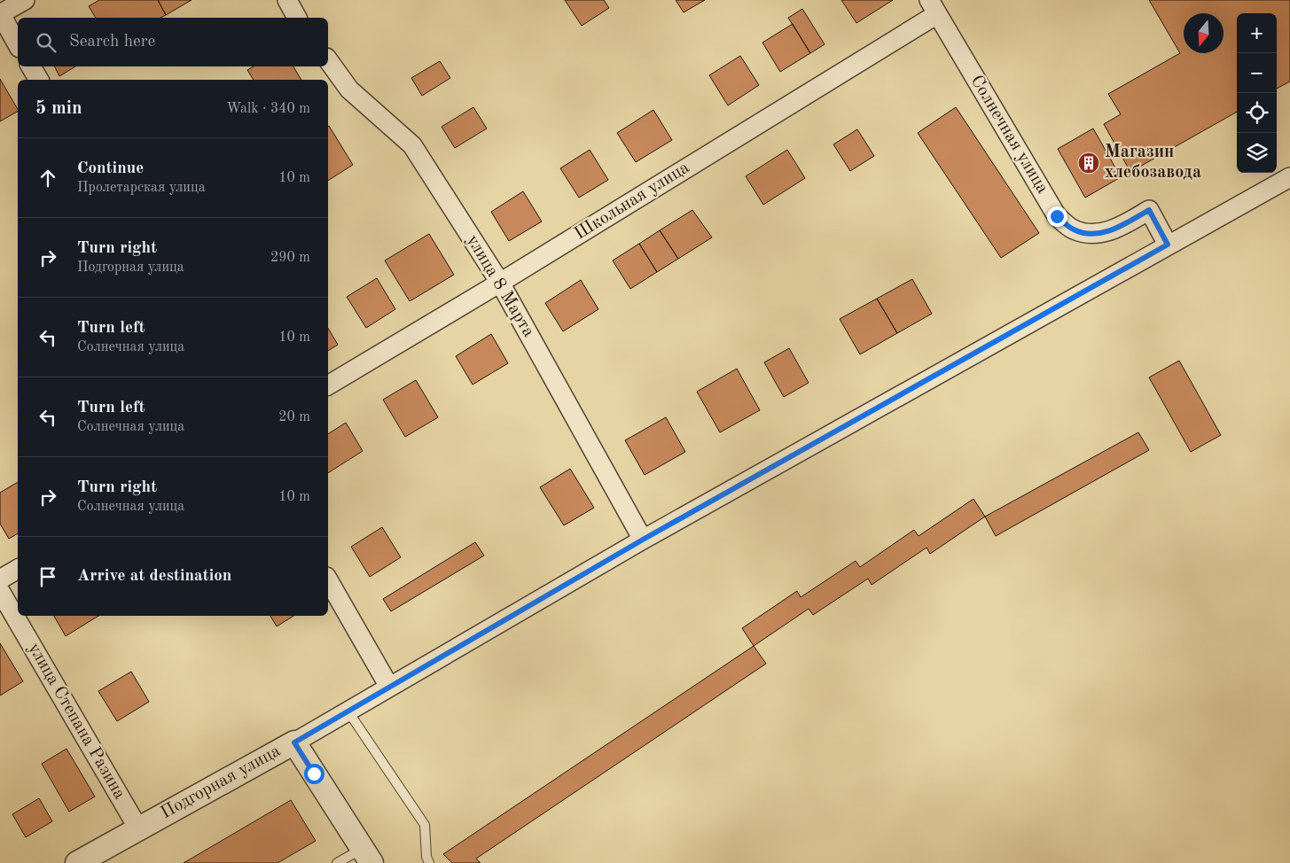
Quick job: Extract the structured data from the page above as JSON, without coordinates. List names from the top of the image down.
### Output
{
  "streets": {
    "street": [
      "Солнечная улица",
      "Школьная улица",
      "улица 8 Марта",
      "улица Степана Разина",
      "Подгорная улица"
    ]
  },
  "crossings": [
    ["Солнечная улица", "Школьная улица"],
    ["Солнечная улица", "Подгорная улица"],
    ["Школьная улица", "улица 8 Марта"],
    ["улица 8 Марта", "Подгорная улица"],
    ["улица Степана Разина", "Подгорная улица"]
  ],
  "places": {
    "building": ["Магазин хлебозавода"]
  },
  "north": "bottom",
  "page": {
    "map_buttons": ["+", "−"],
    "search": "Search here",
    "heading": ["5 min", "Walk · 340 m"],
    "list": [
      ["Continue", "Пролетарская улица", "10 m"],
      ["Turn right", "Подгорная улица", "290 m"],
      ["Turn left", "Солнечная улица", "10 m"],
      ["Turn left", "Солнечная улица", "20 m"],
      ["Turn right", "Солнечная улица", "10 m"],
      "Arrive at destination"
    ]
  }
}
